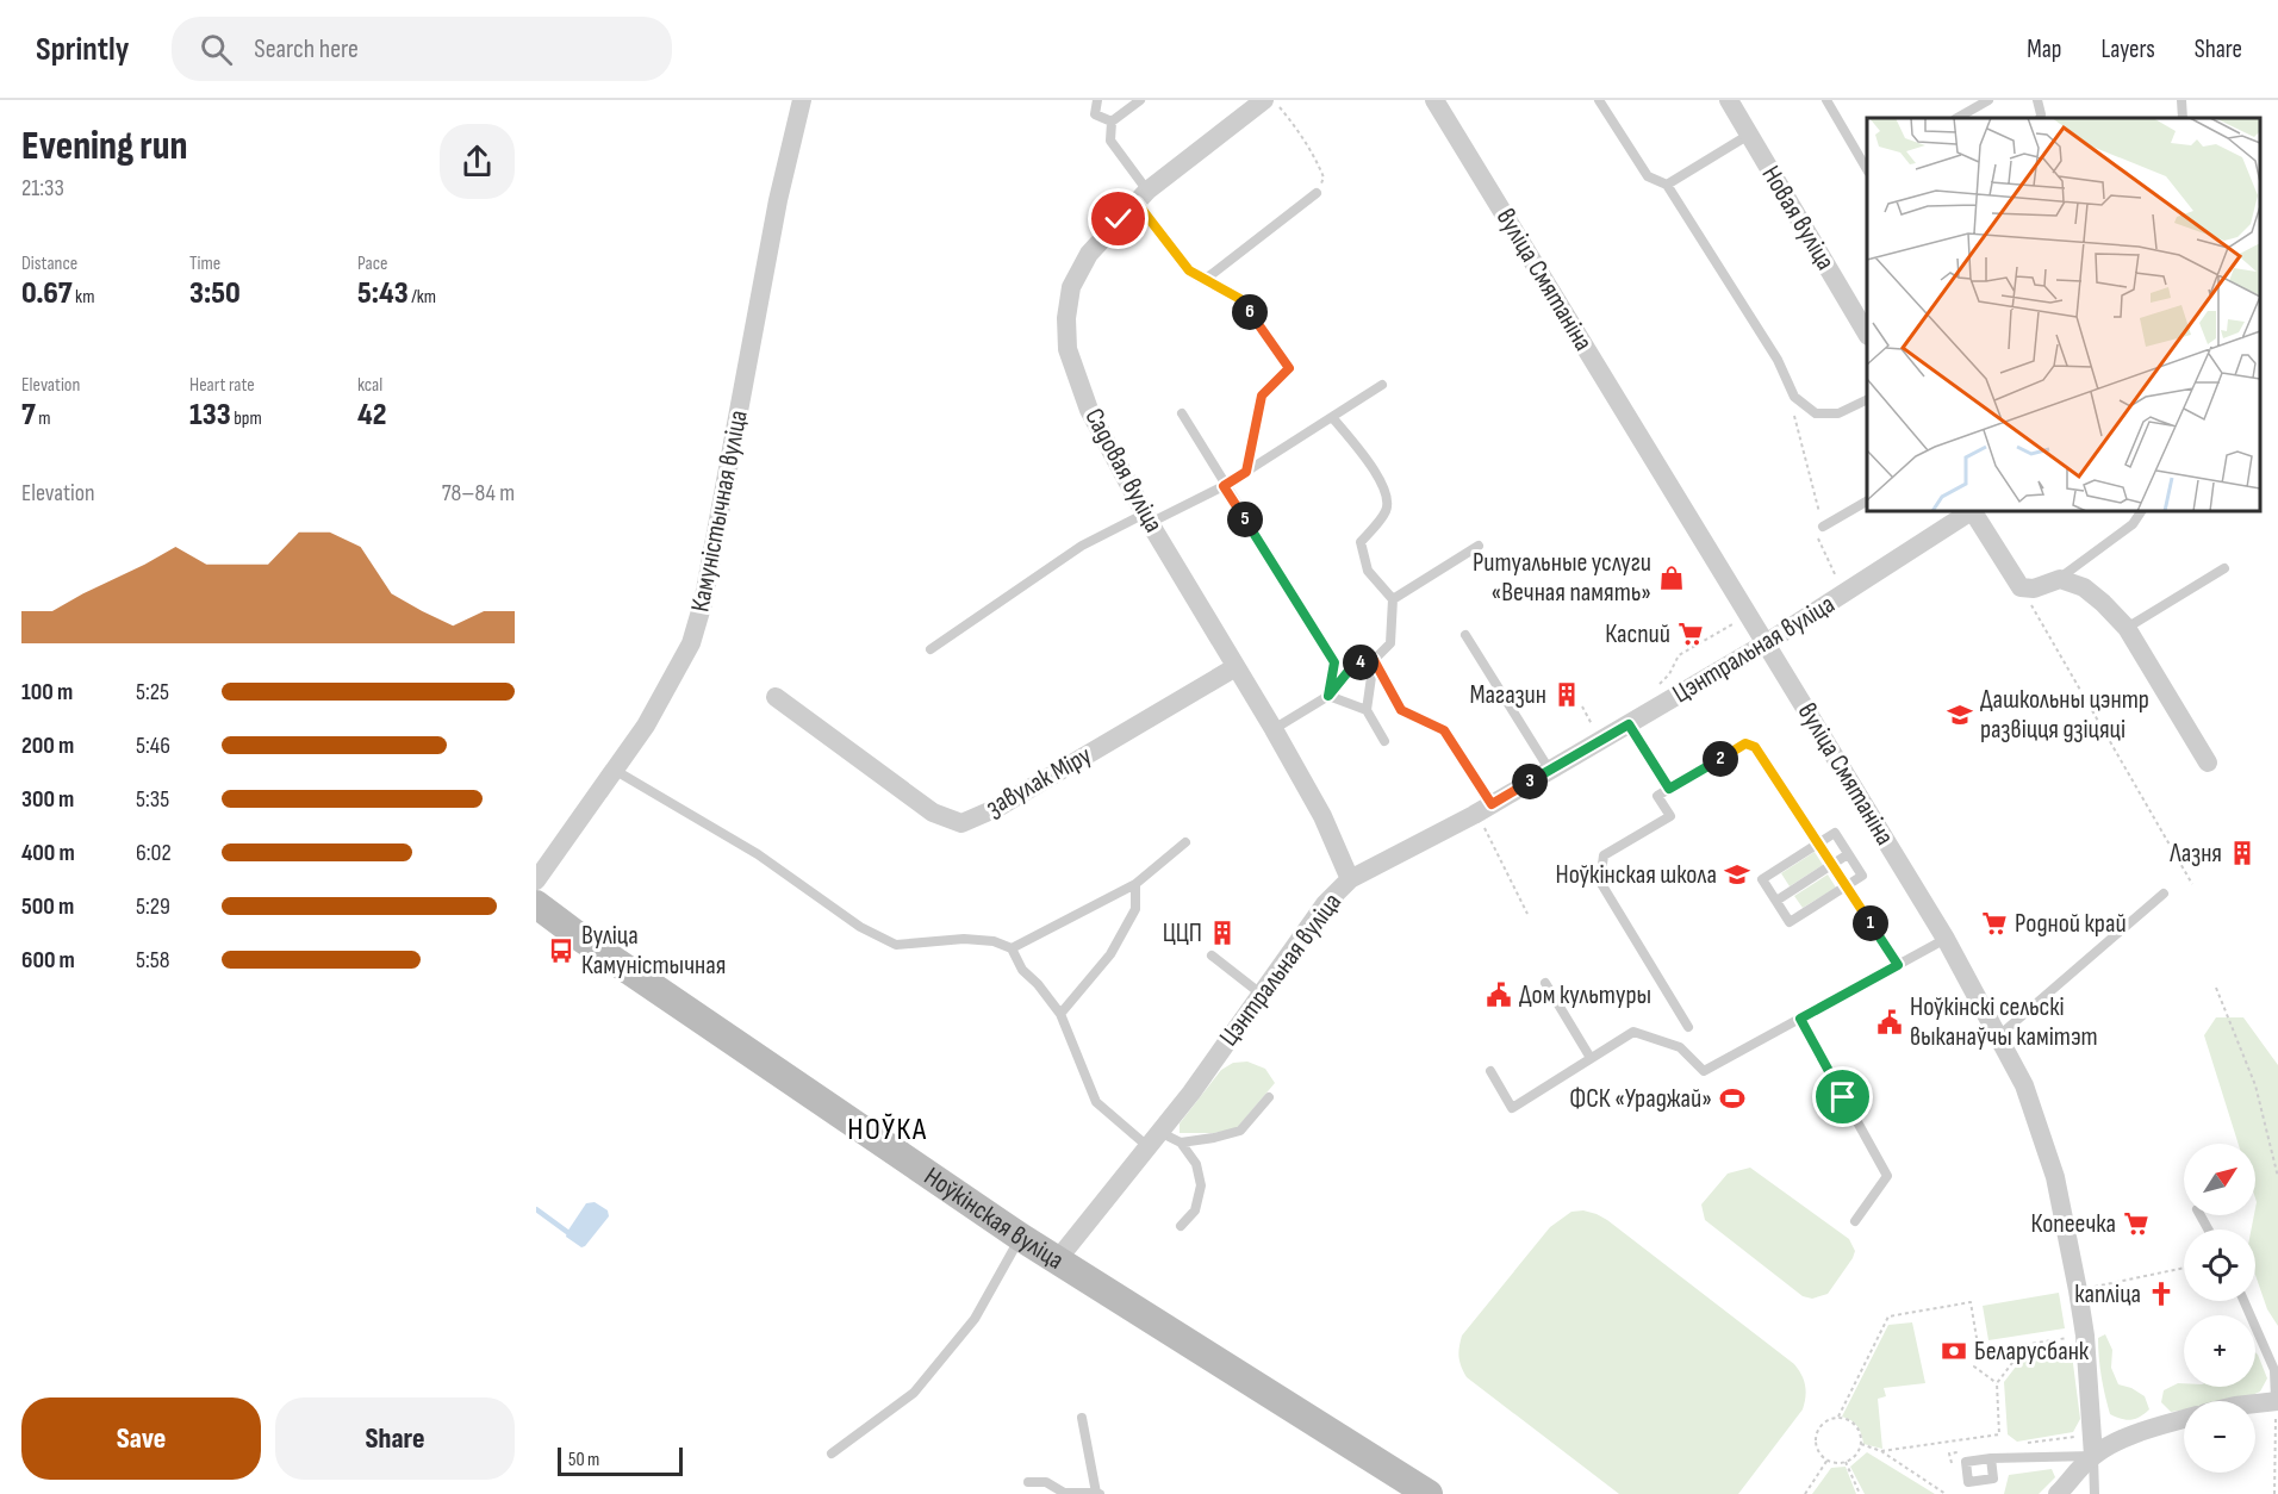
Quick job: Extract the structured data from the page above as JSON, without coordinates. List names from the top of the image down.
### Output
{
  "streets": {
    "main road": ["Ноўкінская вуліца"],
    "street": [
      "Новая вуліца",
      "вуліца Смятаніна",
      "Садовая вуліца",
      "Камуністычная вуліца",
      "Цэнтральная вуліца",
      "завулак Міру"
    ]
  },
  "crossings": [
    ["вуліца Смятаніна", "Цэнтральная вуліца"],
    ["Садовая вуліца", "Цэнтральная вуліца"],
    ["Садовая вуліца", "завулак Міру"],
    ["Цэнтральная вуліца", "Ноўкінская вуліца"]
  ],
  "districts": ["НОЎКА"],
  "places": {
    "shop": ["Ритуальные услуги «Вечная память»"],
    "supermarket": ["Каспий", "Родной край", "Копеечка"],
    "building": ["Магазин", "Лазня", "ЦЦП"],
    "school or university": ["Дашкольны цэнтр развіцця дзіцяці", "Ноўкінская школа"],
    "bus stop": ["Вуліца Камуністычная"],
    "public building": ["Дом культуры", "Ноўкінскі сельскі выканаўчы камітэт"],
    "sports": ["ФСК «Ураджай»"],
    "church": ["капліца"],
    "bank": ["Беларусбанк"]
  },
  "scale_bar": "50 m",
  "north": "top right",
  "page": {
    "header": "Sprintly",
    "search": "Search here",
    "nav": ["Map", "Layers", "Share"],
    "heading": ["Evening run", "21:33"],
    "stats": [
      ["Distance", "0.67 km"],
      ["Time", "3:50"],
      ["Pace", "5:43 /km"],
      ["Elevation", "7 m"],
      ["Heart rate", "133 bpm"],
      ["kcal", "42"]
    ],
    "pins": [
      "6",
      "5",
      "4",
      "2",
      "3",
      "1"
    ],
    "chart": ["Elevation", "78–84 m"],
    "list": [
      {
        "name": "100 m",
        "note": "5:25"
      },
      {
        "name": "200 m",
        "note": "5:46"
      },
      {
        "name": "300 m",
        "note": "5:35"
      },
      {
        "name": "400 m",
        "note": "6:02"
      },
      {
        "name": "500 m",
        "note": "5:29"
      },
      {
        "name": "600 m",
        "note": "5:58"
      }
    ],
    "map_buttons": ["+", "−"],
    "buttons": ["Save", "Share"],
    "scale": "50 m"
  }
}
